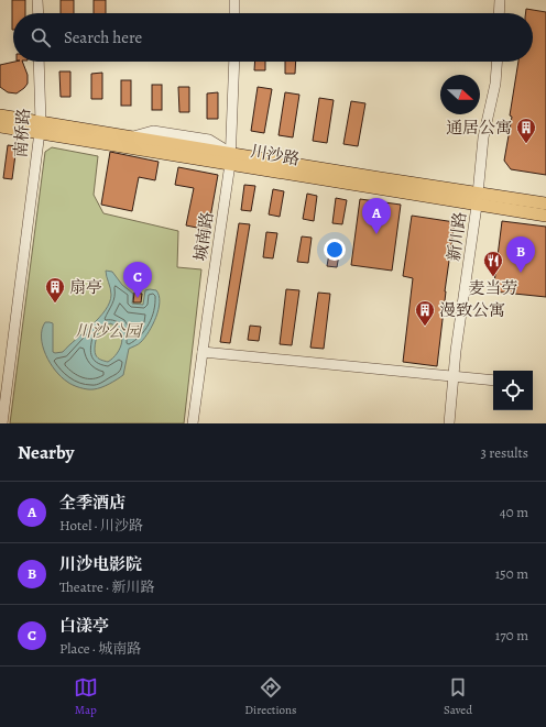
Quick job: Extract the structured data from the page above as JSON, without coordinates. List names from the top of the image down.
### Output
{
  "streets": {
    "main road": ["川沙路"],
    "street": ["南桥路", "城南路", "新川路"]
  },
  "crossings": [
    ["南桥路", "川沙路"],
    ["川沙路", "城南路"],
    ["川沙路", "新川路"]
  ],
  "parks": ["川沙公园"],
  "places": {
    "building": ["通居公寓", "扇亭", "漫致公寓"],
    "restaurant": ["麦当劳"]
  },
  "north": "right",
  "page": {
    "search": "Search here",
    "pins": ["A", "B", "C"],
    "heading": ["Nearby", "3 results"],
    "list": [
      {
        "mark": "A",
        "name": "全季酒店",
        "note": "Hotel · 川沙路",
        "value": "40 m"
      },
      {
        "mark": "B",
        "name": "川沙电影院",
        "note": "Theatre · 新川路",
        "value": "150 m"
      },
      {
        "mark": "C",
        "name": "白漾亭",
        "note": "Place · 城南路",
        "value": "170 m"
      }
    ],
    "nav": ["Map", "Directions", "Saved"]
  }
}
